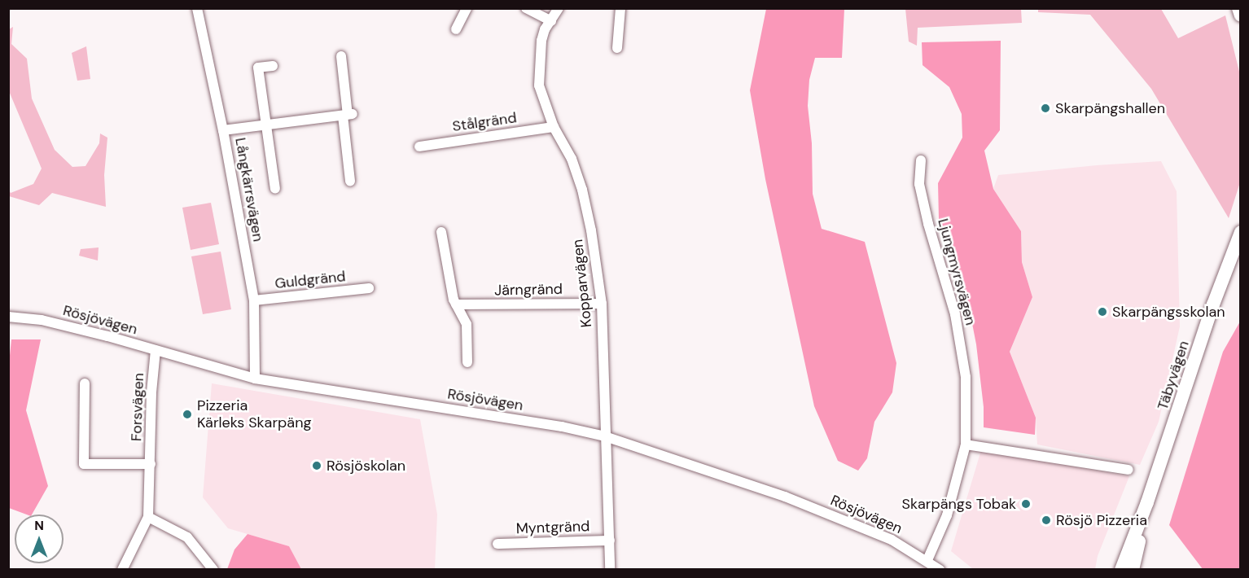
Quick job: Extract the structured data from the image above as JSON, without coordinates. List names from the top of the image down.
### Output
{
  "streets": {
    "main road": ["Täbyvägen"],
    "street": [
      "Stålgränd",
      "Långkärrsvägen",
      "Ljungmyrsvägen",
      "Guldgränd",
      "Kopparvägen",
      "Järngränd",
      "Rösjövägen",
      "Forsvägen",
      "Myntgränd"
    ]
  },
  "crossings": [
    ["Stålgränd", "Kopparvägen"],
    ["Långkärrsvägen", "Guldgränd"],
    ["Långkärrsvägen", "Rösjövägen"],
    ["Ljungmyrsvägen", "Rösjövägen"],
    ["Kopparvägen", "Järngränd"],
    ["Kopparvägen", "Rösjövägen"],
    ["Kopparvägen", "Myntgränd"],
    ["Rösjövägen", "Forsvägen"]
  ],
  "places": [
    "Skarpängshallen",
    "Skarpängsskolan",
    "Pizzeria Kärleks Skarpäng",
    "Rösjöskolan",
    "Skarpängs Tobak",
    "Rösjö Pizzeria"
  ],
  "north": "top"
}
